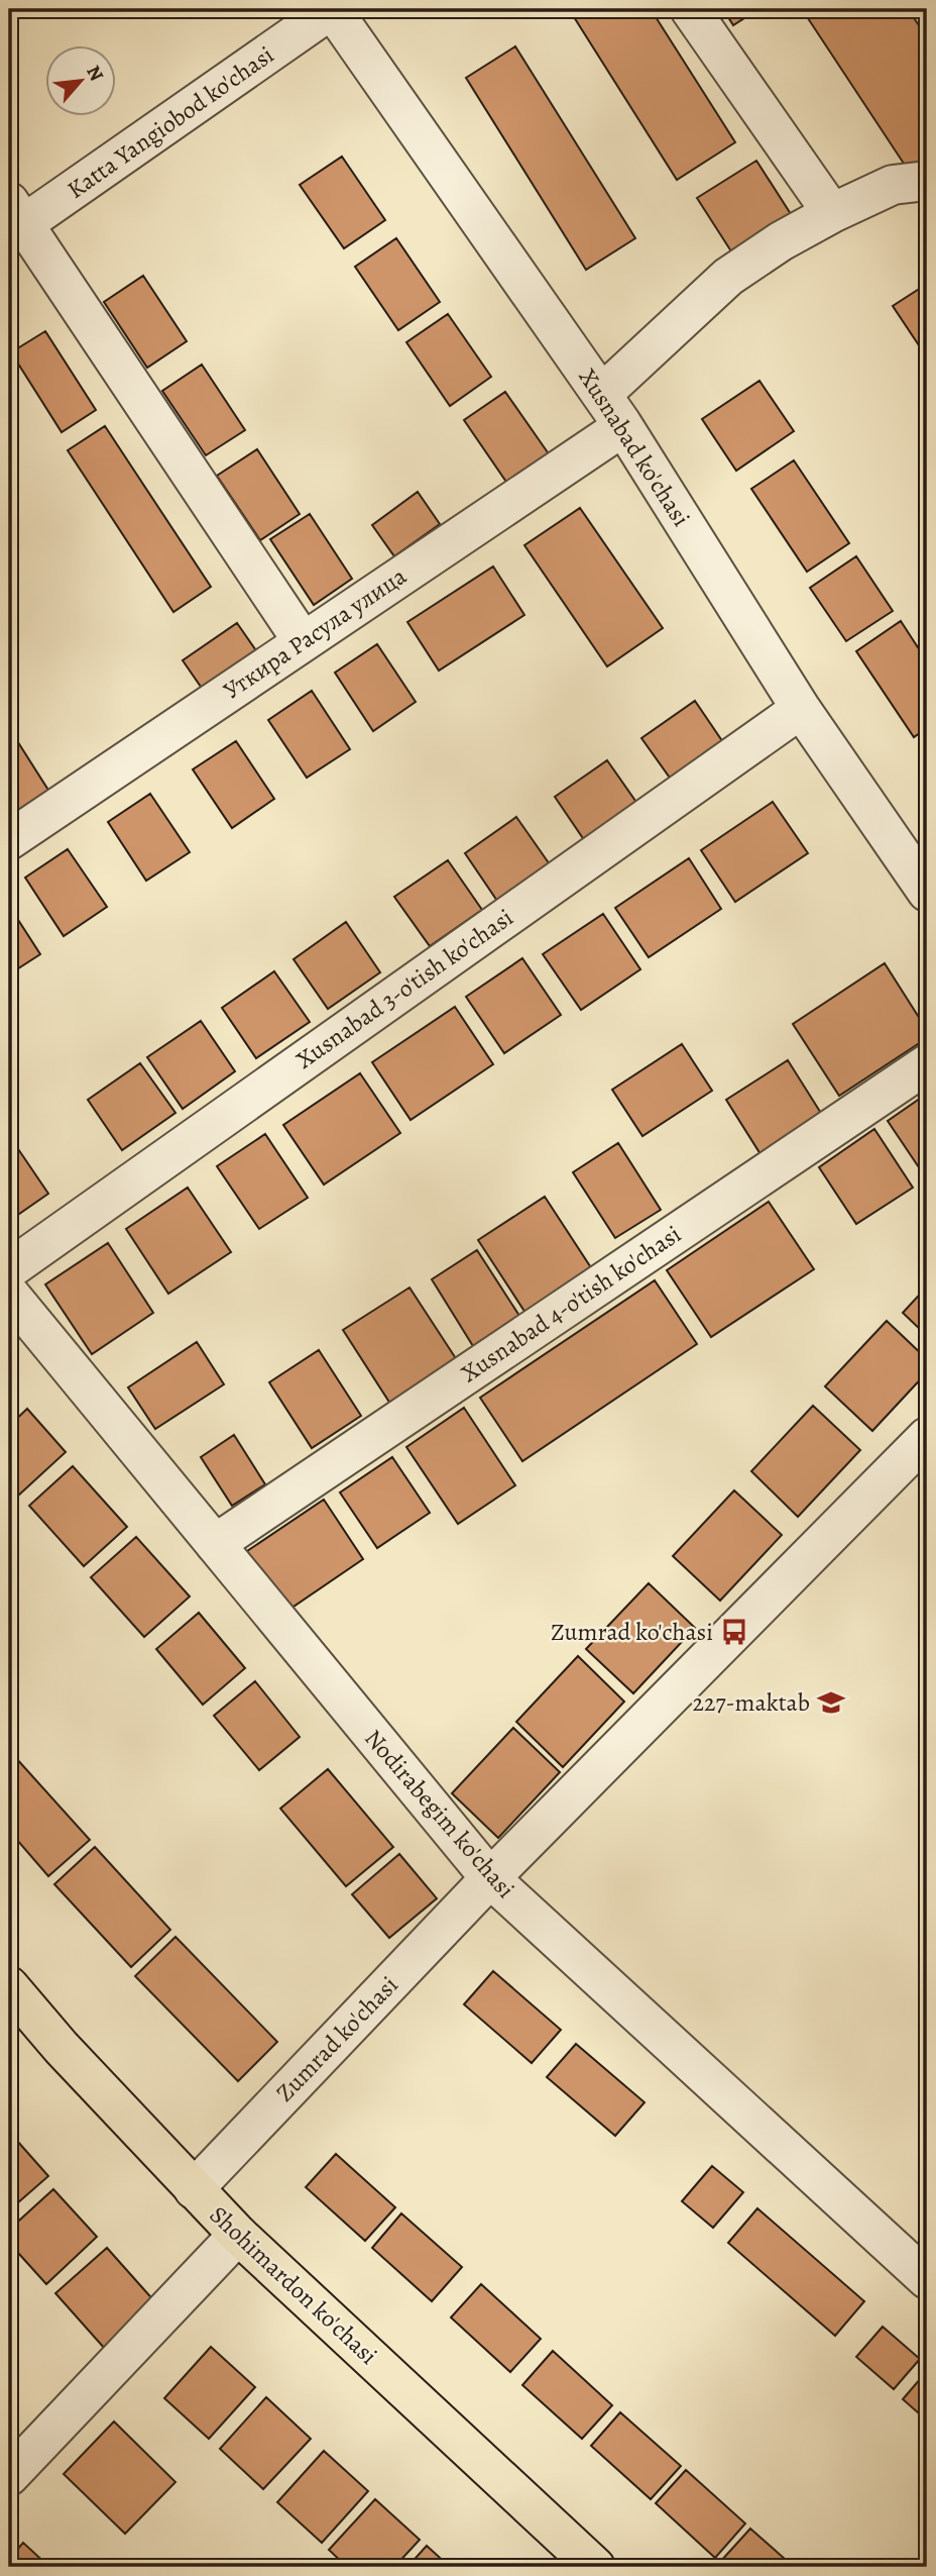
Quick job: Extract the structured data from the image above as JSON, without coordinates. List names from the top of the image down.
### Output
{
  "streets": {
    "main road": ["Shohimardon ko'chasi"],
    "street": [
      "Katta Yangiobod ko'chasi",
      "Xusnabad ko'chasi",
      "Уткира Расула улица",
      "Xusnabad 3-o'tish ko'chasi",
      "Xusnabad 4-o'tish ko'chasi",
      "Nodirabegim ko'chasi",
      "Zumrad ko'chasi"
    ]
  },
  "crossings": [
    ["Katta Yangiobod ko'chasi", "Xusnabad ko'chasi"],
    ["Xusnabad ko'chasi", "Уткира Расула улица"],
    ["Xusnabad ko'chasi", "Xusnabad 3-o'tish ko'chasi"],
    ["Xusnabad 4-o'tish ko'chasi", "Nodirabegim ko'chasi"],
    ["Nodirabegim ko'chasi", "Zumrad ko'chasi"],
    ["Zumrad ko'chasi", "Shohimardon ko'chasi"]
  ],
  "places": {
    "bus stop": ["Zumrad ko'chasi"],
    "school or university": ["227-maktab"]
  },
  "north": "top right"
}
